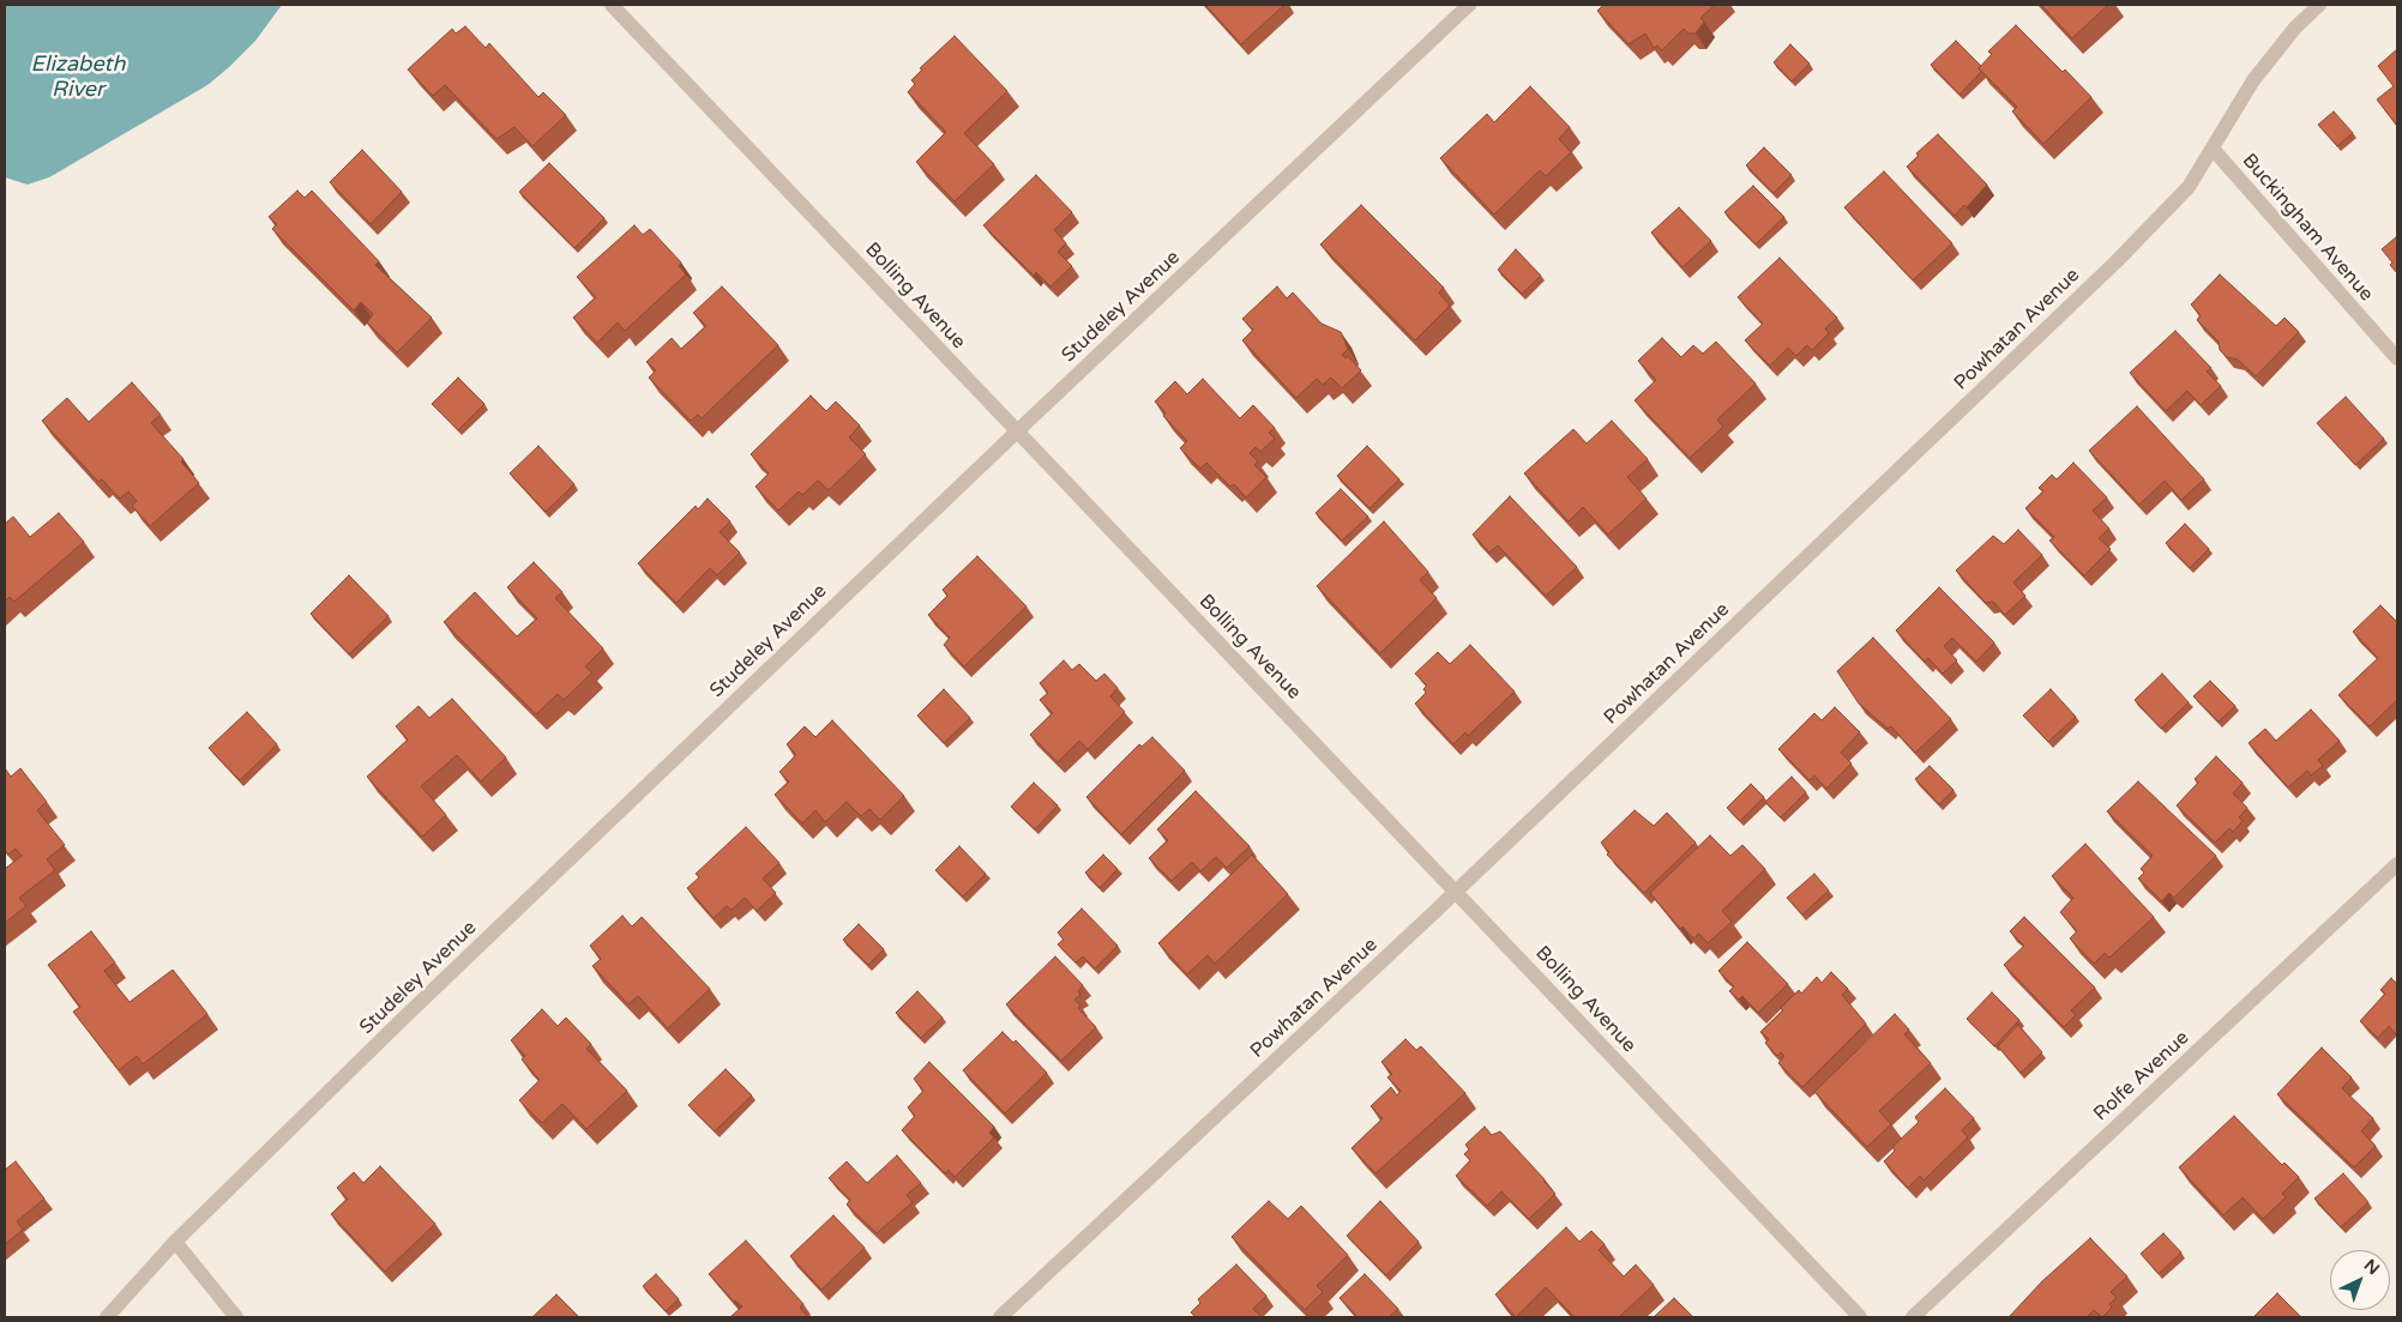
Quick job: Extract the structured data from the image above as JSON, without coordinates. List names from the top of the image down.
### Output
{
  "streets": {
    "street": [
      "Buckingham Avenue",
      "Bolling Avenue",
      "Studeley Avenue",
      "Powhatan Avenue",
      "Rolfe Avenue"
    ]
  },
  "crossings": [
    ["Buckingham Avenue", "Powhatan Avenue"],
    ["Bolling Avenue", "Studeley Avenue"],
    ["Bolling Avenue", "Powhatan Avenue"]
  ],
  "water": ["Elizabeth River"],
  "north": "top right"
}
